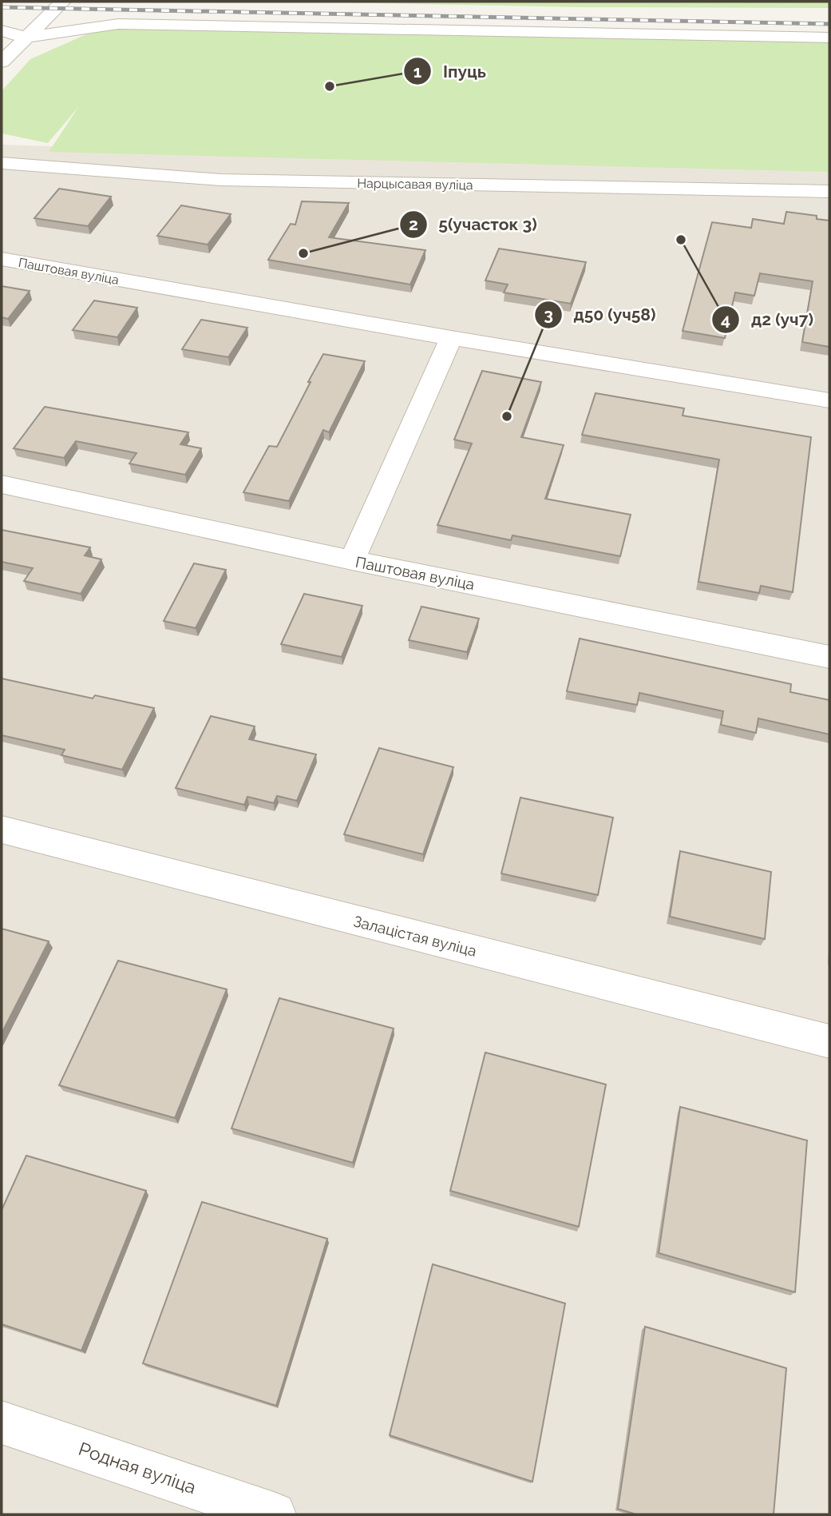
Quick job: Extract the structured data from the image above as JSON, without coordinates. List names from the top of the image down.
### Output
{
  "streets": {
    "street": [
      "Нарцысавая вуліца",
      "Паштовая вуліца",
      "Залацістая вуліца",
      "Родная вуліца"
    ]
  },
  "places": [
    "Іпуць",
    "д2 (уч7)",
    "5(участок 3)",
    "д50 (уч58)"
  ]
}
